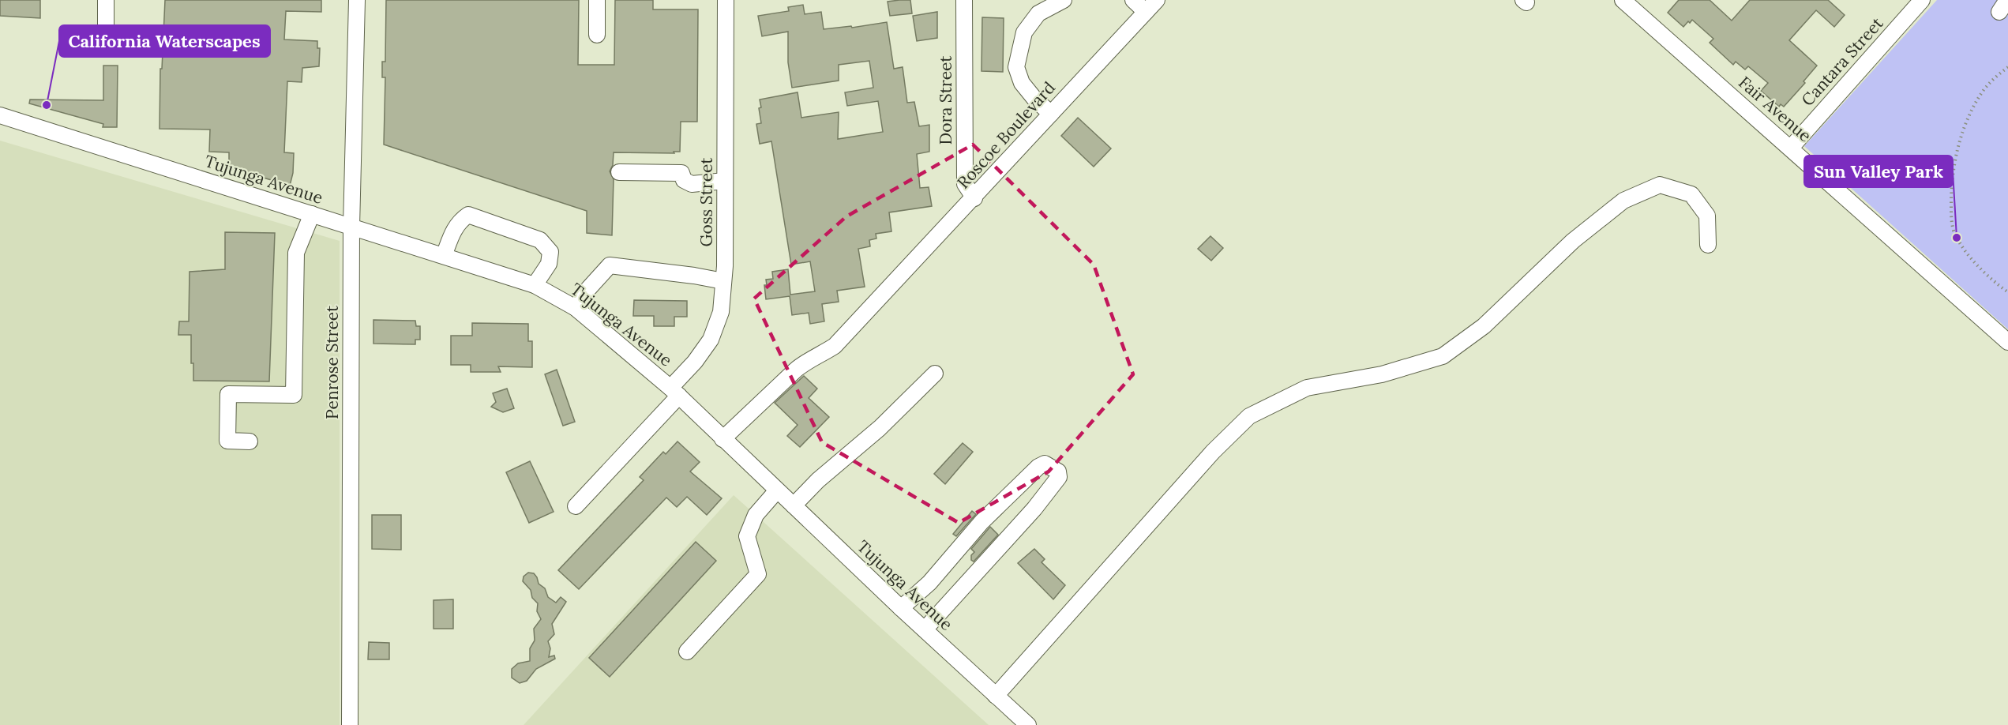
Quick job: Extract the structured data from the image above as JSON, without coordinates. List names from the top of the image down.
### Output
{
  "streets": {
    "street": [
      "Cantara Street",
      "Dora Street",
      "Fair Avenue",
      "Roscoe Boulevard",
      "Tujunga Avenue",
      "Goss Street",
      "Penrose Street"
    ]
  },
  "crossings": [
    ["Cantara Street", "Fair Avenue"],
    ["Dora Street", "Roscoe Boulevard"],
    ["Roscoe Boulevard", "Tujunga Avenue"],
    ["Tujunga Avenue", "Goss Street"],
    ["Tujunga Avenue", "Penrose Street"]
  ],
  "places": ["California Waterscapes", "Sun Valley Park"]
}
